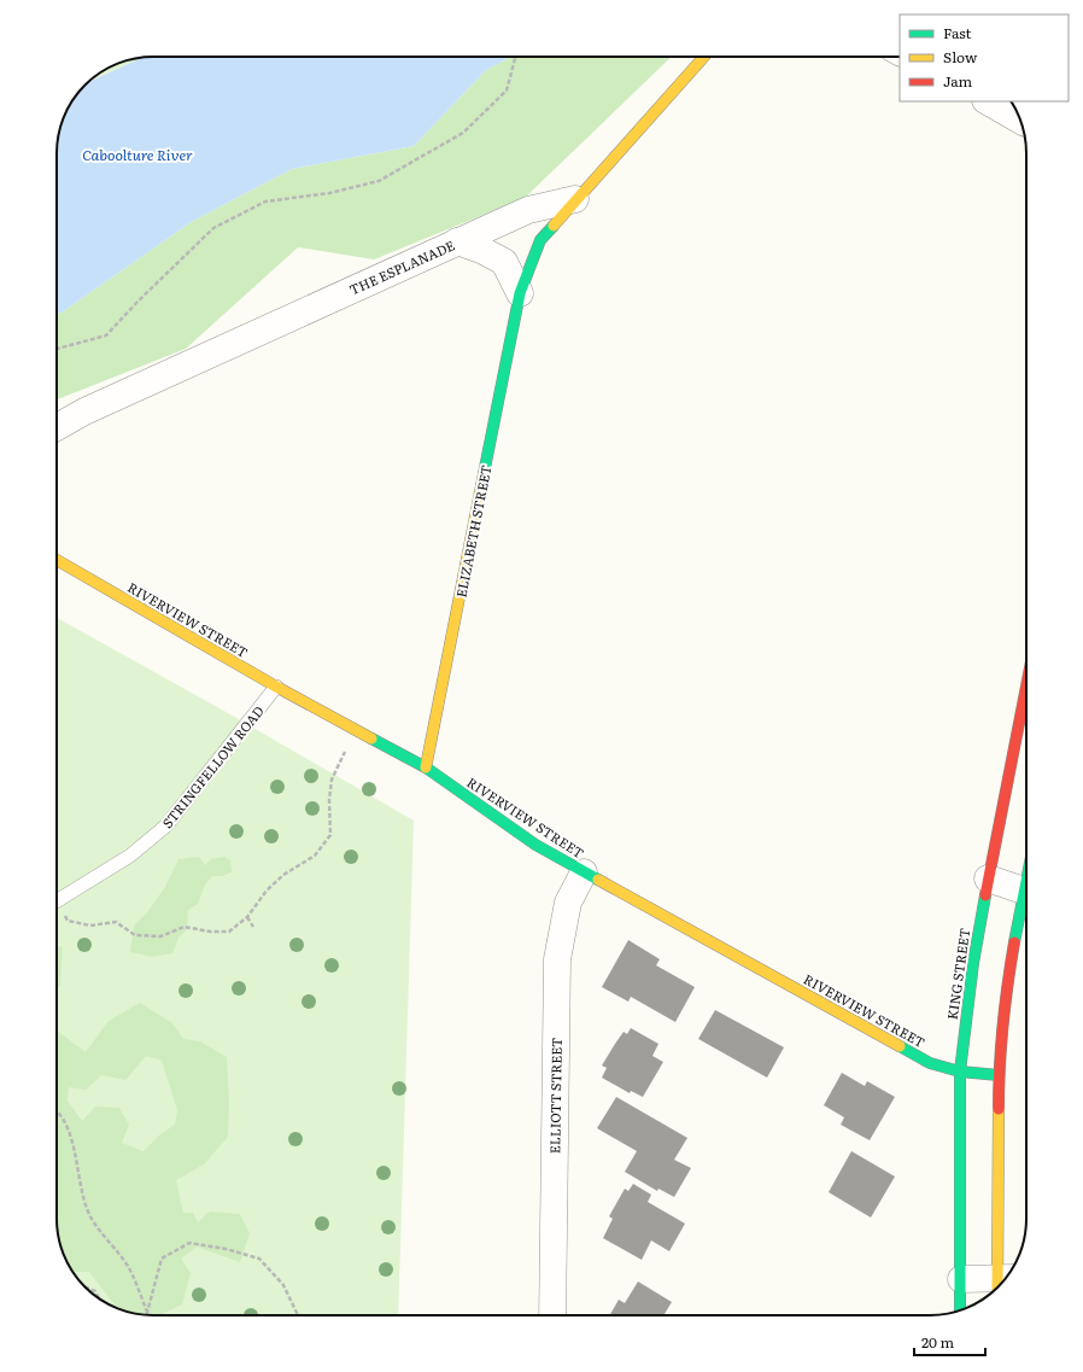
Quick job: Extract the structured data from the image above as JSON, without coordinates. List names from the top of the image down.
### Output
{
  "streets": {
    "street": [
      "THE ESPLANADE",
      "ELIZABETH STREET",
      "RIVERVIEW STREET",
      "KING STREET",
      "ELLIOTT STREET"
    ],
    "lane": ["STRINGFELLOW ROAD"]
  },
  "crossings": [
    ["THE ESPLANADE", "ELIZABETH STREET"],
    ["ELIZABETH STREET", "RIVERVIEW STREET"],
    ["RIVERVIEW STREET", "STRINGFELLOW ROAD"],
    ["RIVERVIEW STREET", "KING STREET"],
    ["RIVERVIEW STREET", "ELLIOTT STREET"]
  ],
  "water": ["Caboolture River"],
  "legend": ["Fast", "Slow", "Jam"],
  "scale_bar": "20 m"
}
